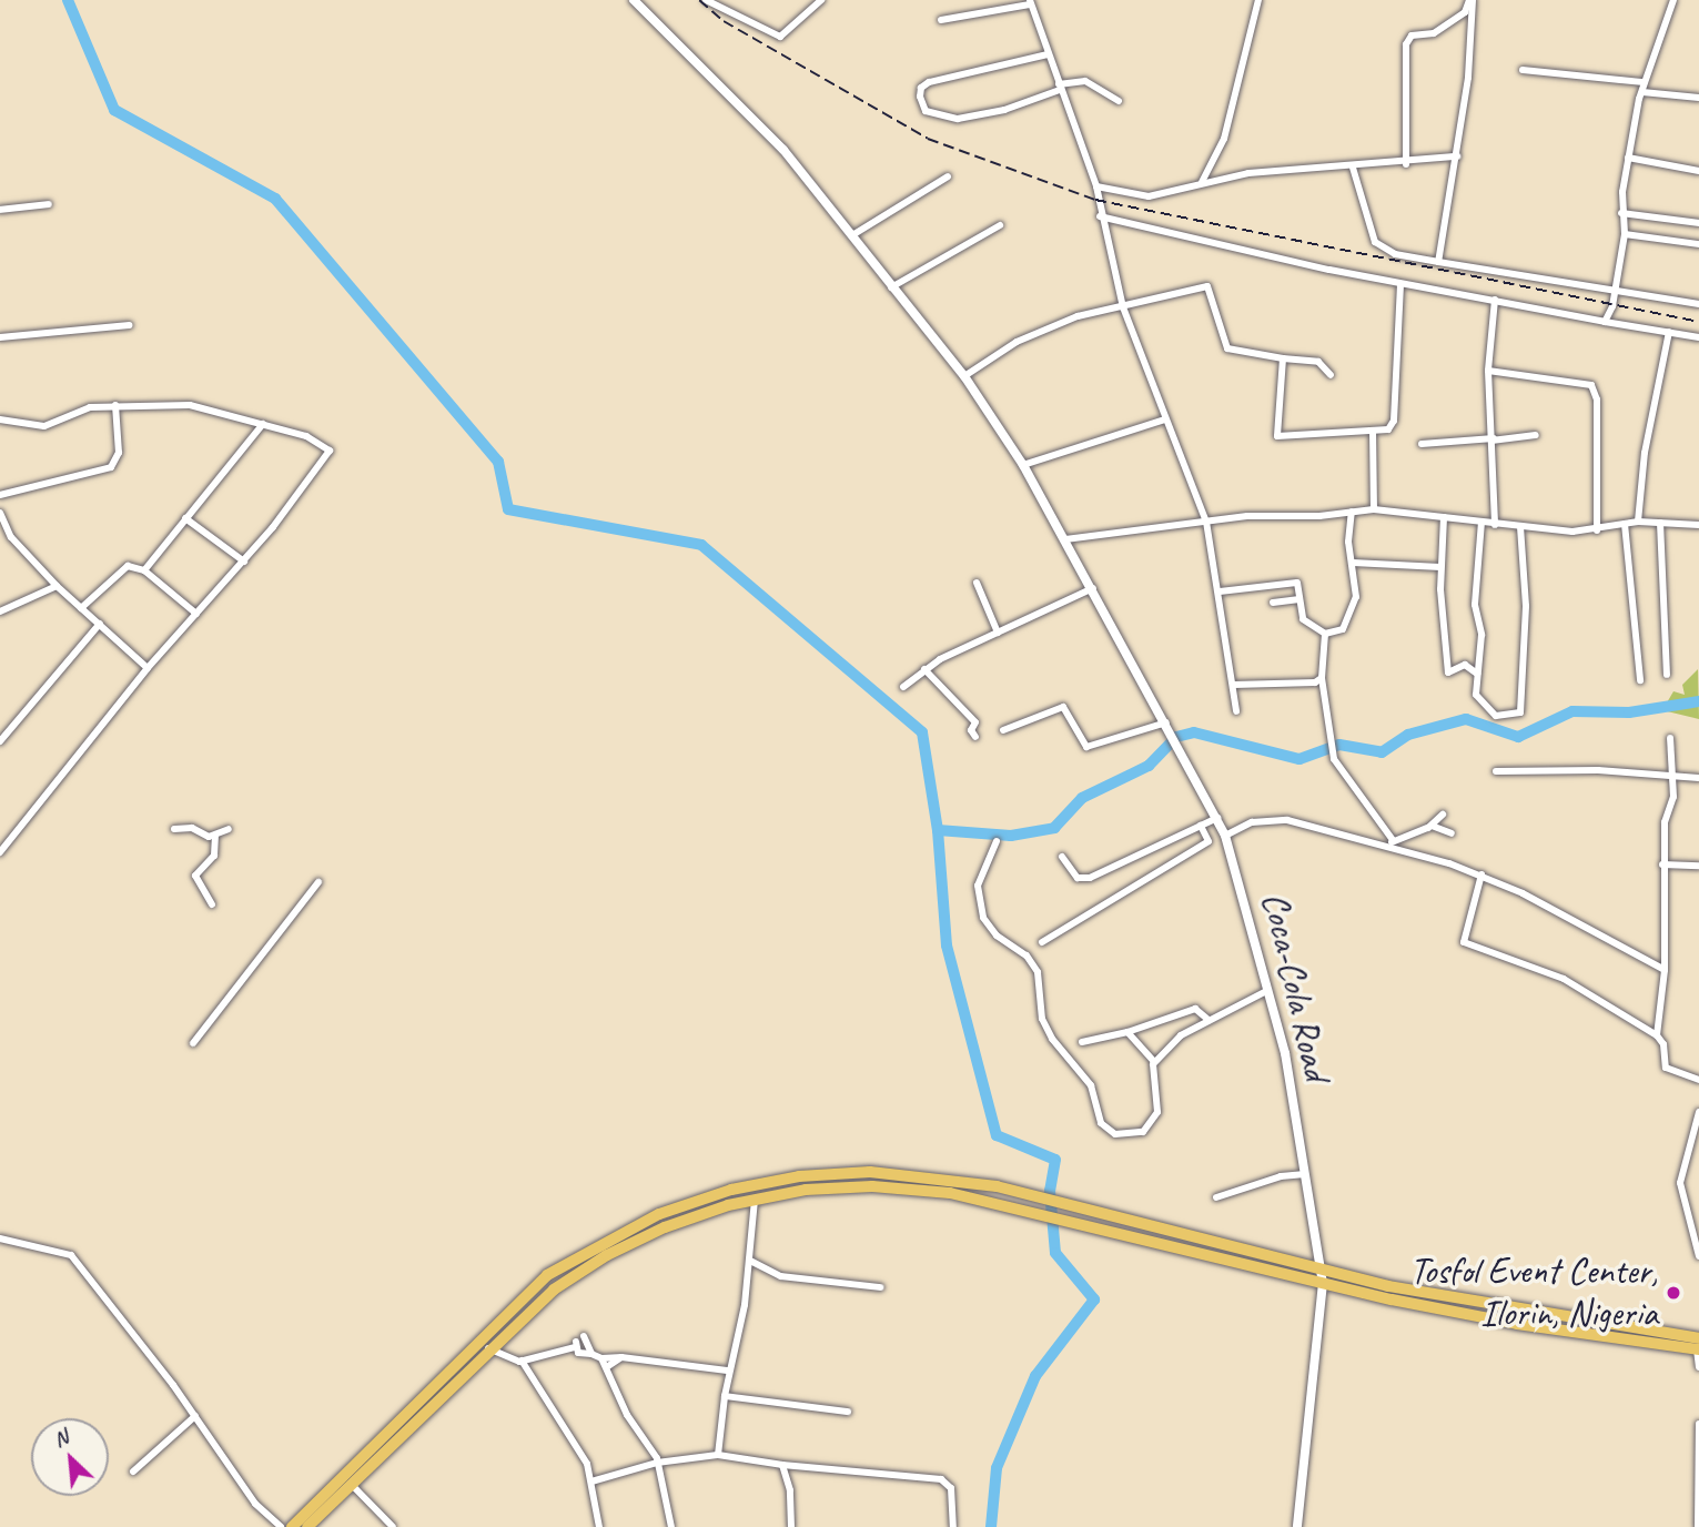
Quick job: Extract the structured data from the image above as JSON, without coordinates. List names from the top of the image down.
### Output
{
  "streets": {
    "street": ["Coca-Cola Road"]
  },
  "places": ["Tosfol Event Center, Ilorin, Nigeria"],
  "north": "top left"
}
